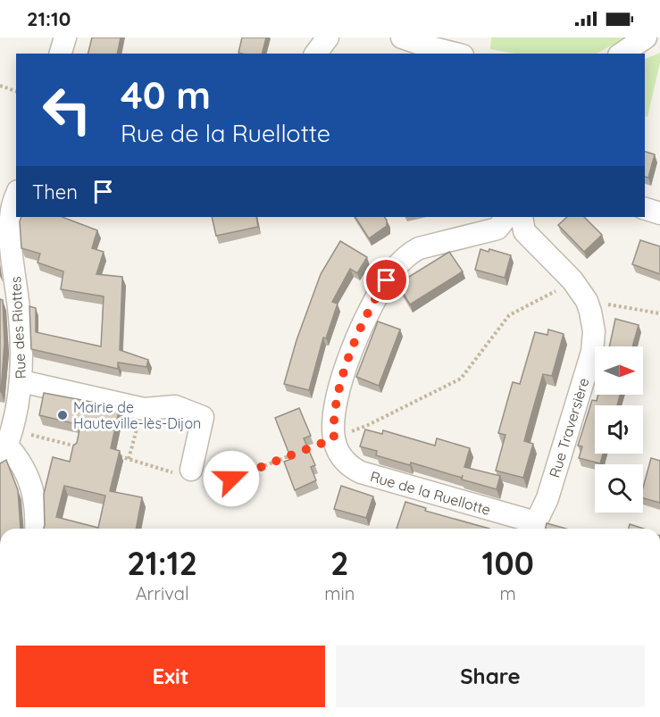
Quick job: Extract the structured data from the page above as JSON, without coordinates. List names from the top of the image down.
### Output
{
  "streets": {
    "street": ["Rue des Riottes", "Rue Traversière", "Rue de la Ruellotte"]
  },
  "crossings": [
    ["Rue Traversière", "Rue de la Ruellotte"]
  ],
  "places": ["Mairie de Hauteville-lès-Dijon"],
  "north": "right",
  "page": {
    "status": "21:10",
    "turn": ["40 m", "Rue de la Ruellotte"],
    "then": "Then",
    "eta": [
      "21:12",
      "Arrival",
      "2",
      "min",
      "100",
      "m"
    ],
    "buttons": ["Exit", "Share"]
  }
}
